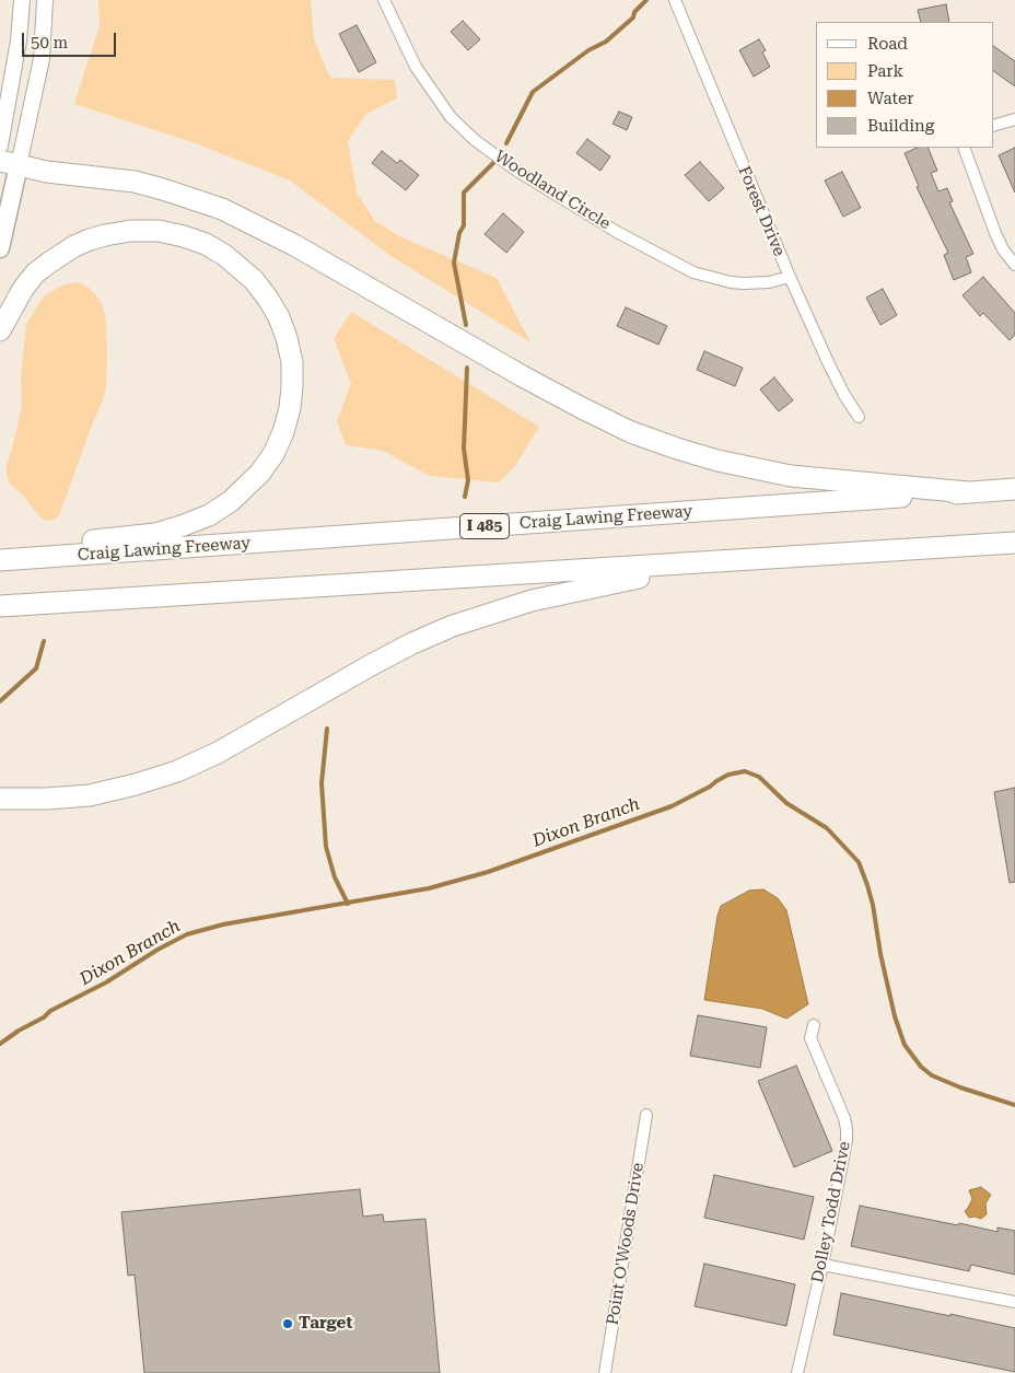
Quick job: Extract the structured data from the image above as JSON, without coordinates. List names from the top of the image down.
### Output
{
  "streets": {
    "highway": ["Craig Lawing Freeway", "I 485"],
    "street": [
      "Woodland Circle",
      "Forest Drive",
      "Dolley Todd Drive",
      "Point O'Woods Drive"
    ]
  },
  "crossings": [
    ["Woodland Circle", "Forest Drive"]
  ],
  "water": ["Dixon Branch"],
  "places": ["Target"],
  "legend": [
    "Road",
    "Park",
    "Water",
    "Building"
  ],
  "scale_bar": "50 m"
}
